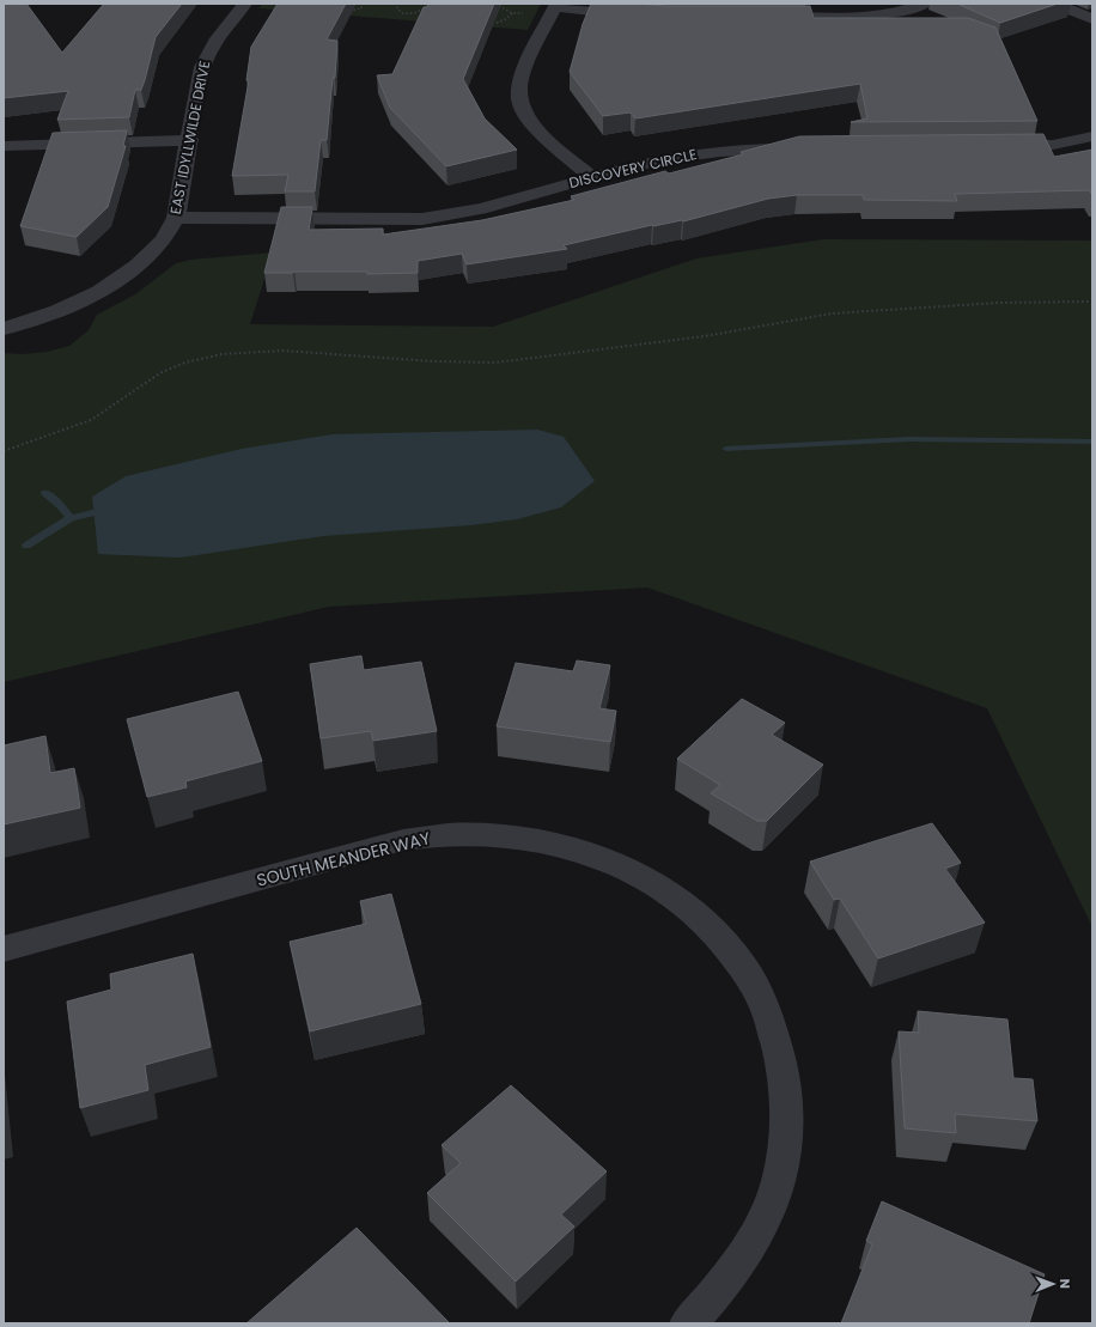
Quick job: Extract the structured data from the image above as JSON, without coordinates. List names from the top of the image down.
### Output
{
  "streets": {
    "street": ["EAST IDYLLWILDE DRIVE", "DISCOVERY CIRCLE", "SOUTH MEANDER WAY"]
  },
  "crossings": [
    ["EAST IDYLLWILDE DRIVE", "DISCOVERY CIRCLE"]
  ],
  "north": "right"
}
